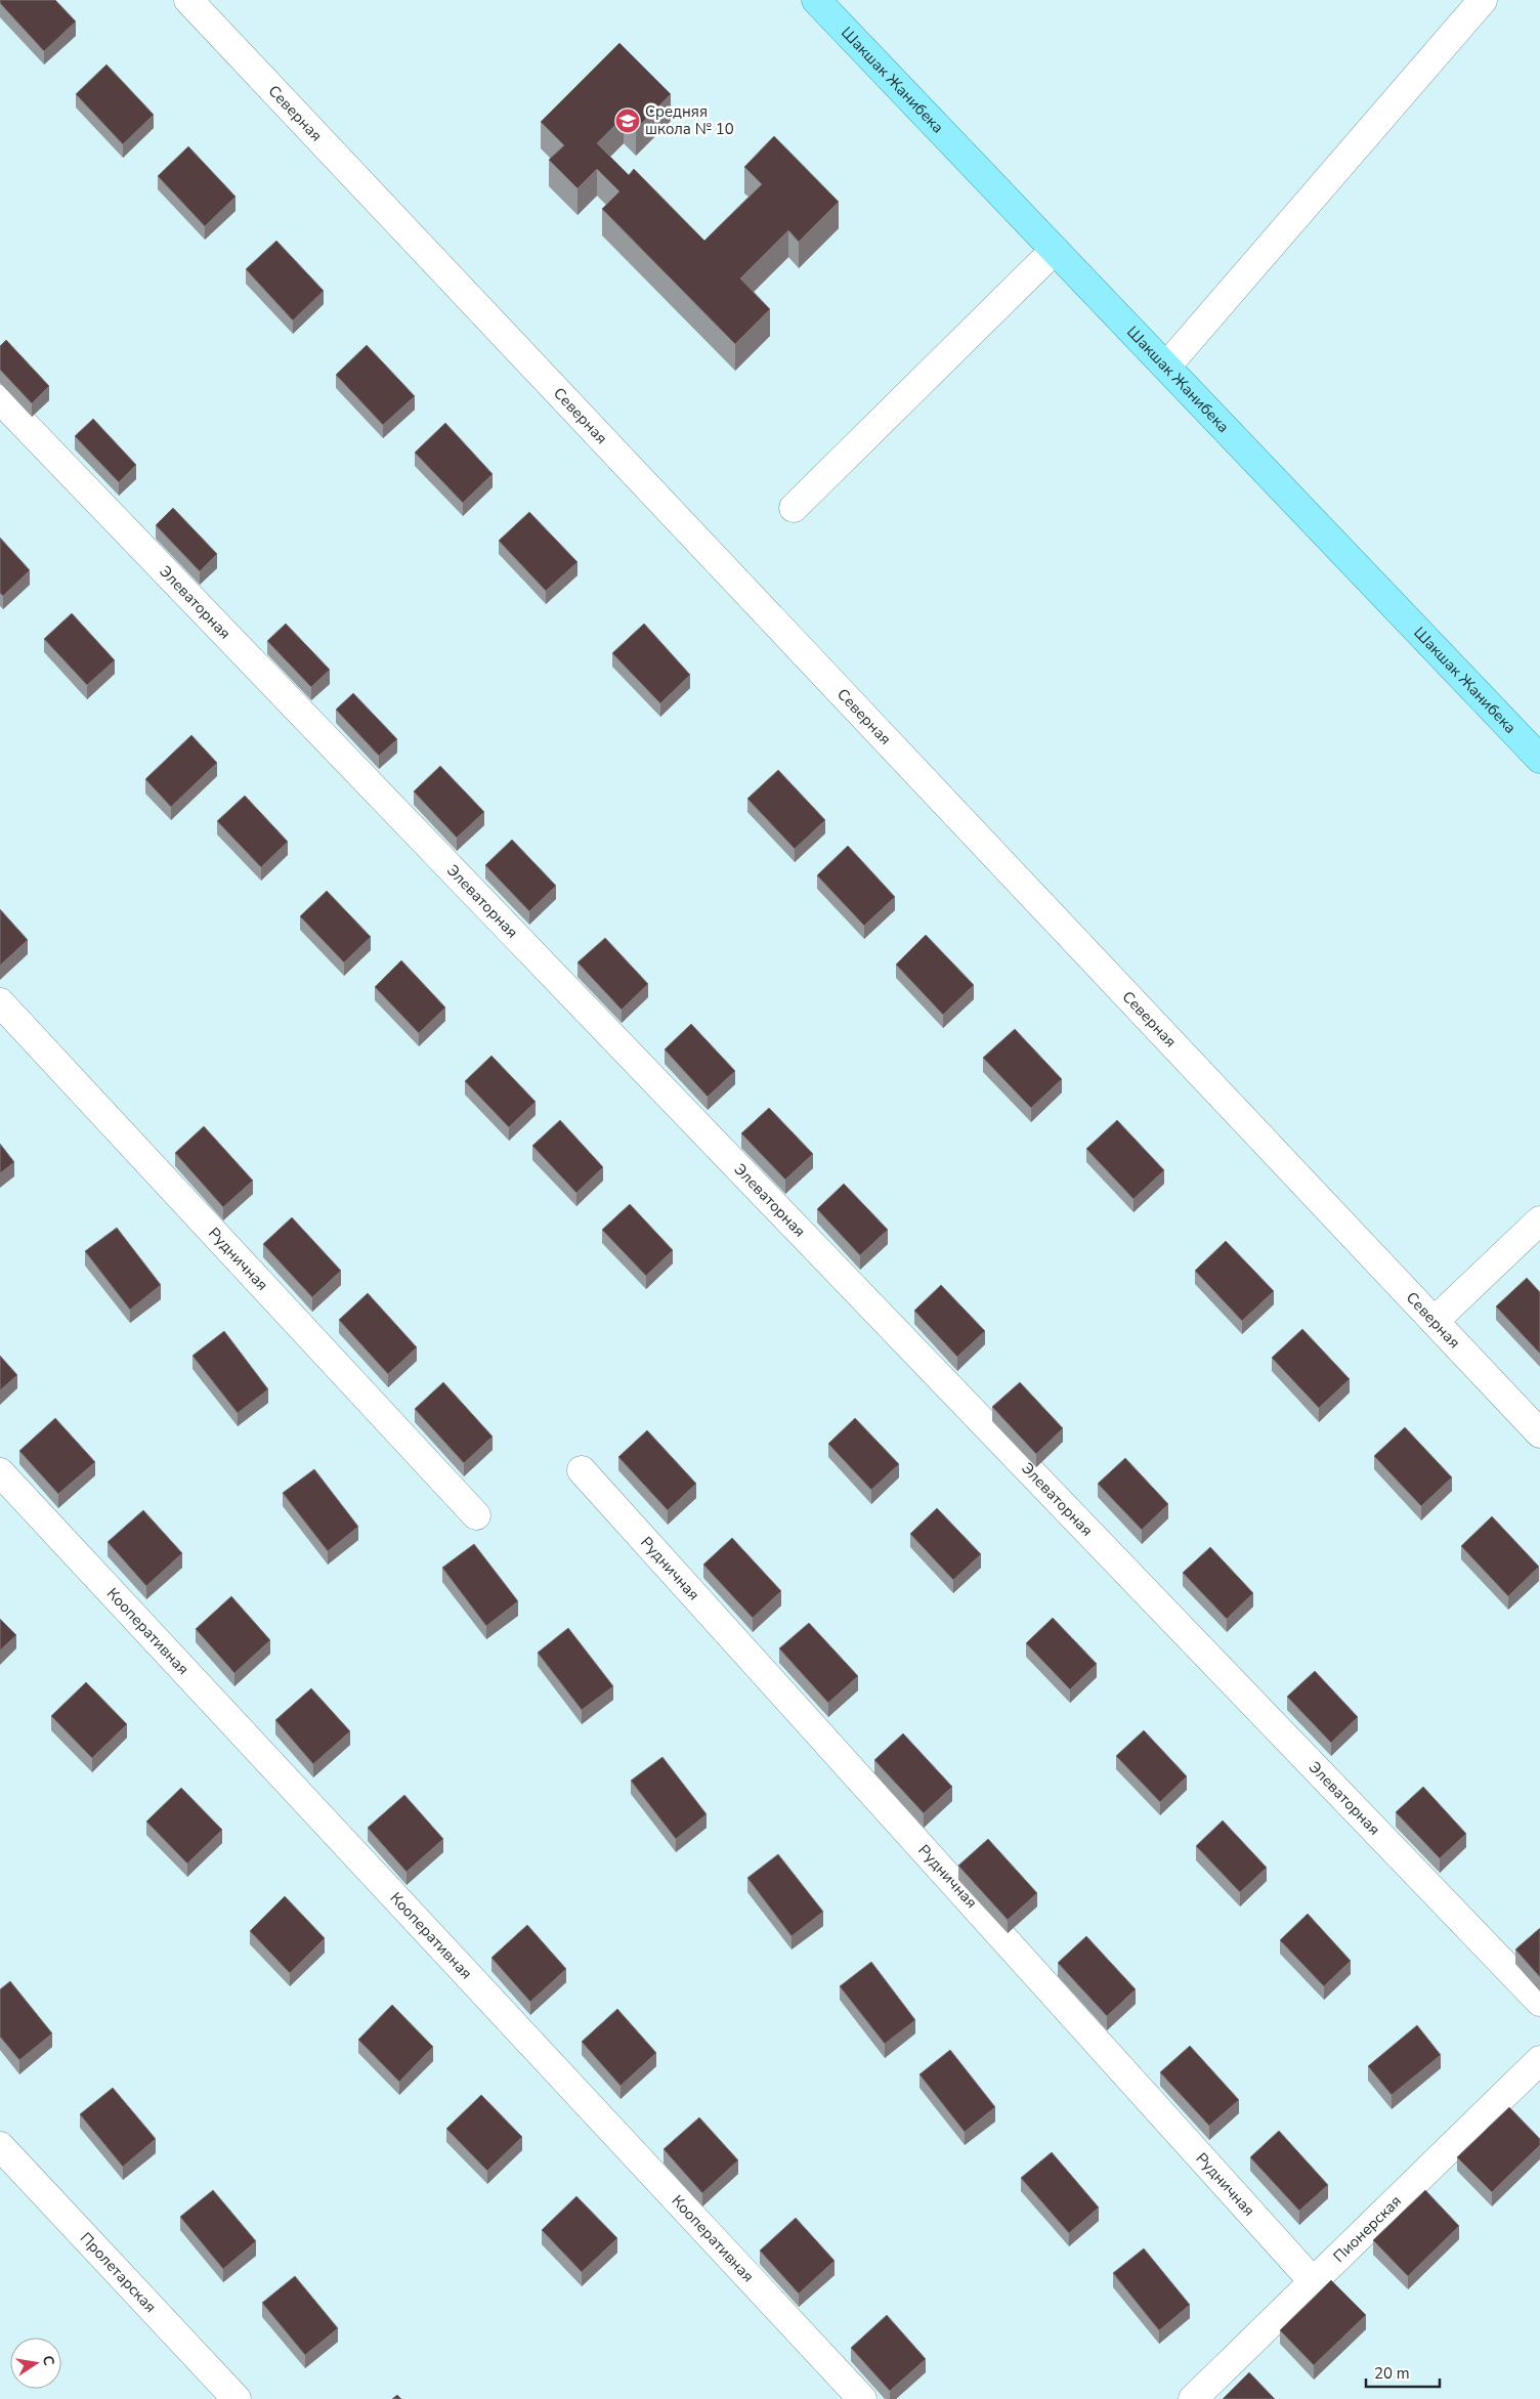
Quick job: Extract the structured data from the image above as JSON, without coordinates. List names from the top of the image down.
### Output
{
  "streets": {
    "main road": ["Шакшак Жанибека"],
    "street": [
      "Северная",
      "Элеваторная",
      "Рудничная",
      "Кооперативная",
      "Пионерская",
      "Пролетарская"
    ]
  },
  "crossings": [
    ["Рудничная", "Пионерская"]
  ],
  "places": {
    "school or university": ["Средняя школа № 10"]
  },
  "scale_bar": "20 m",
  "north": "right"
}
